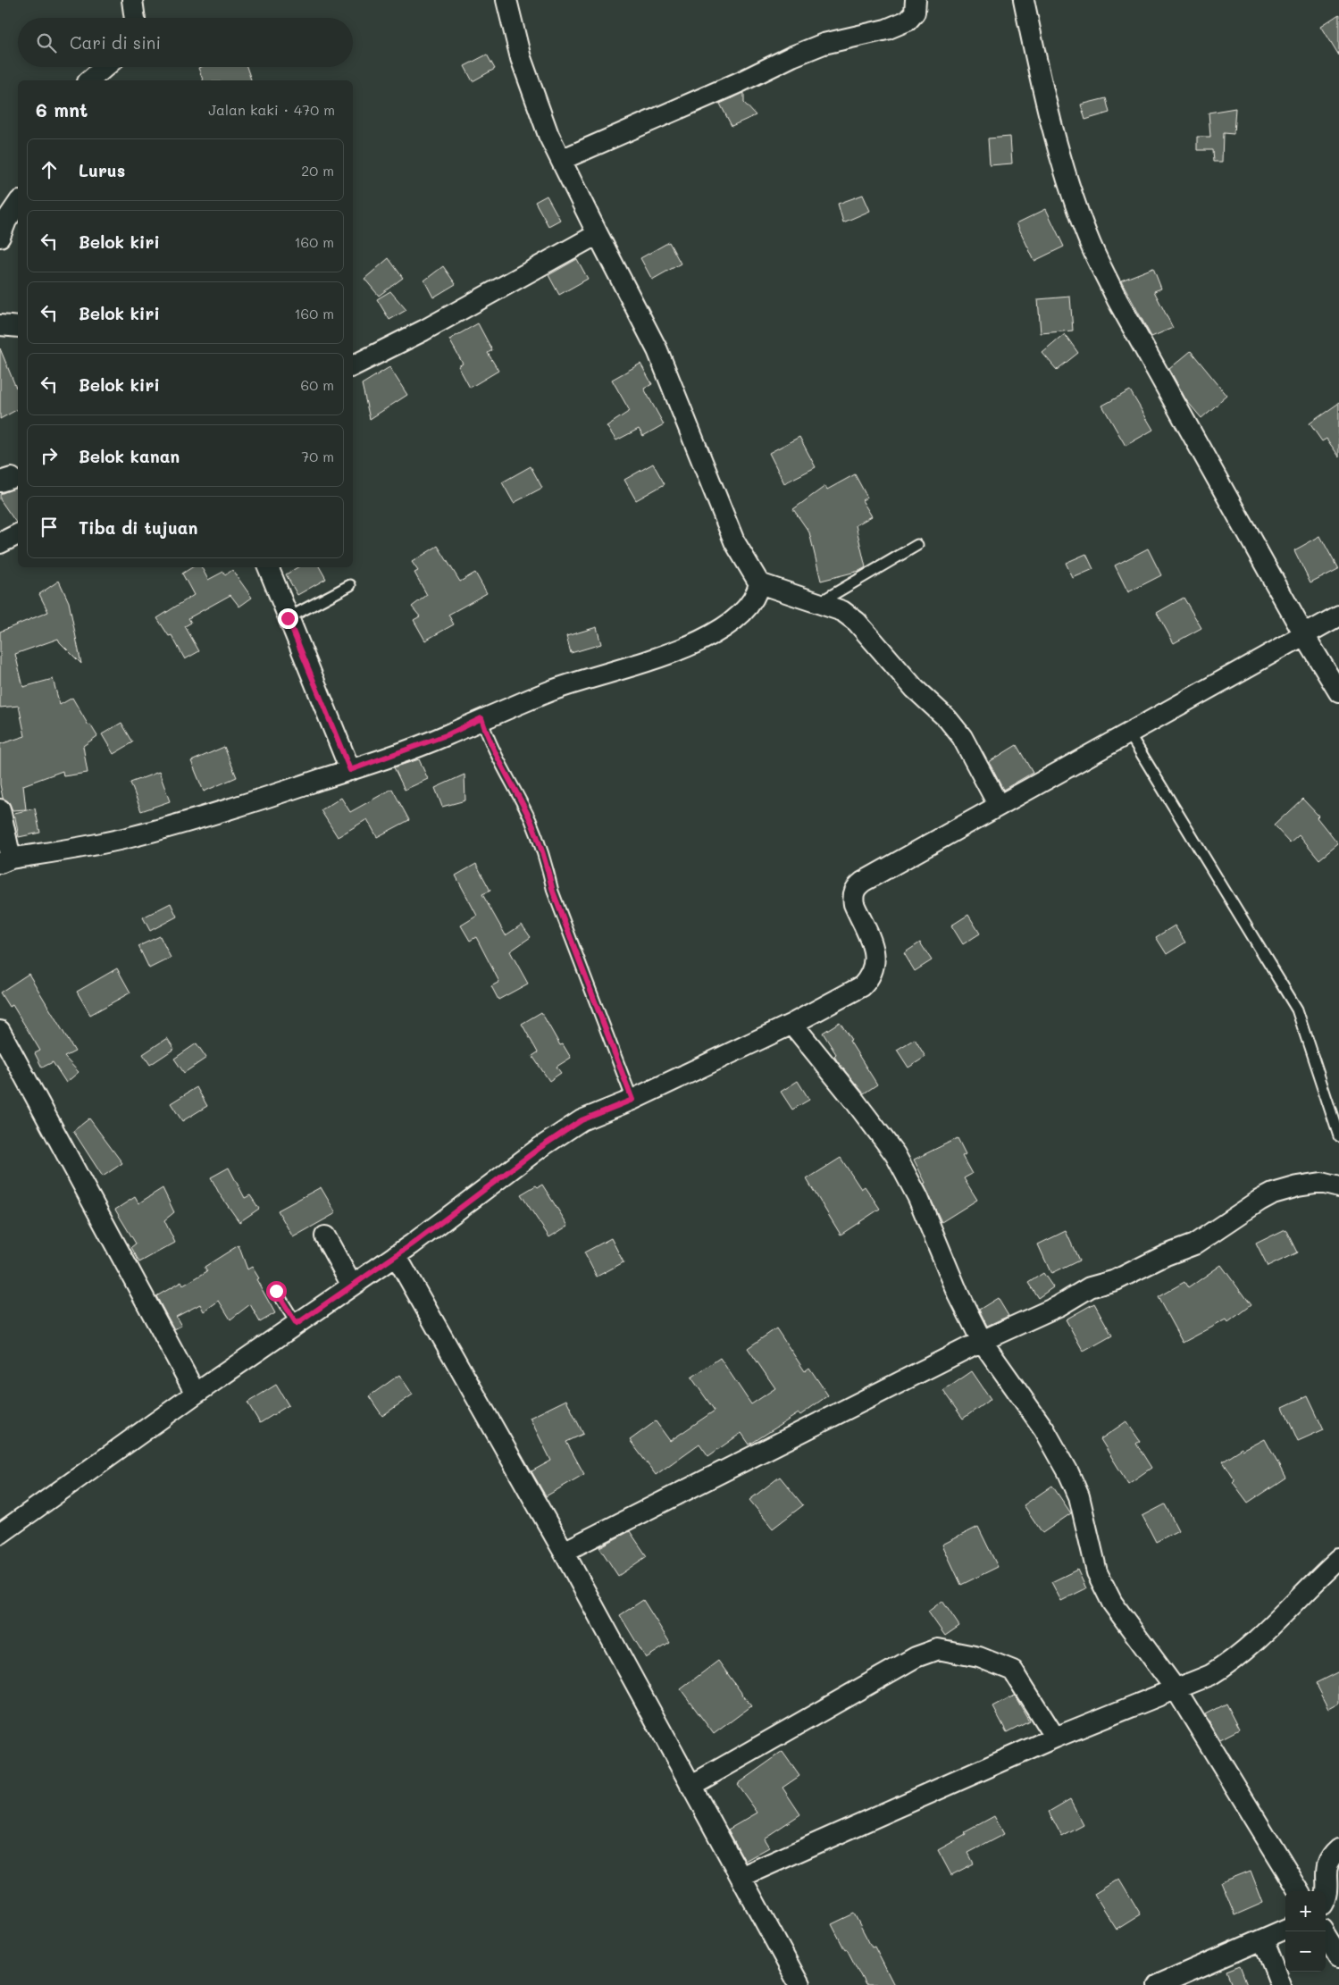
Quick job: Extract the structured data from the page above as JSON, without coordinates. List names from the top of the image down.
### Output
{
  "page": {
    "search": "Cari di sini",
    "heading": ["6 mnt", "Jalan kaki · 470 m"],
    "list": [
      ["Lurus", "20 m"],
      ["Belok kiri", "160 m"],
      ["Belok kiri", "160 m"],
      ["Belok kiri", "60 m"],
      ["Belok kanan", "70 m"],
      "Tiba di tujuan"
    ],
    "map_buttons": ["+", "−"]
  }
}
